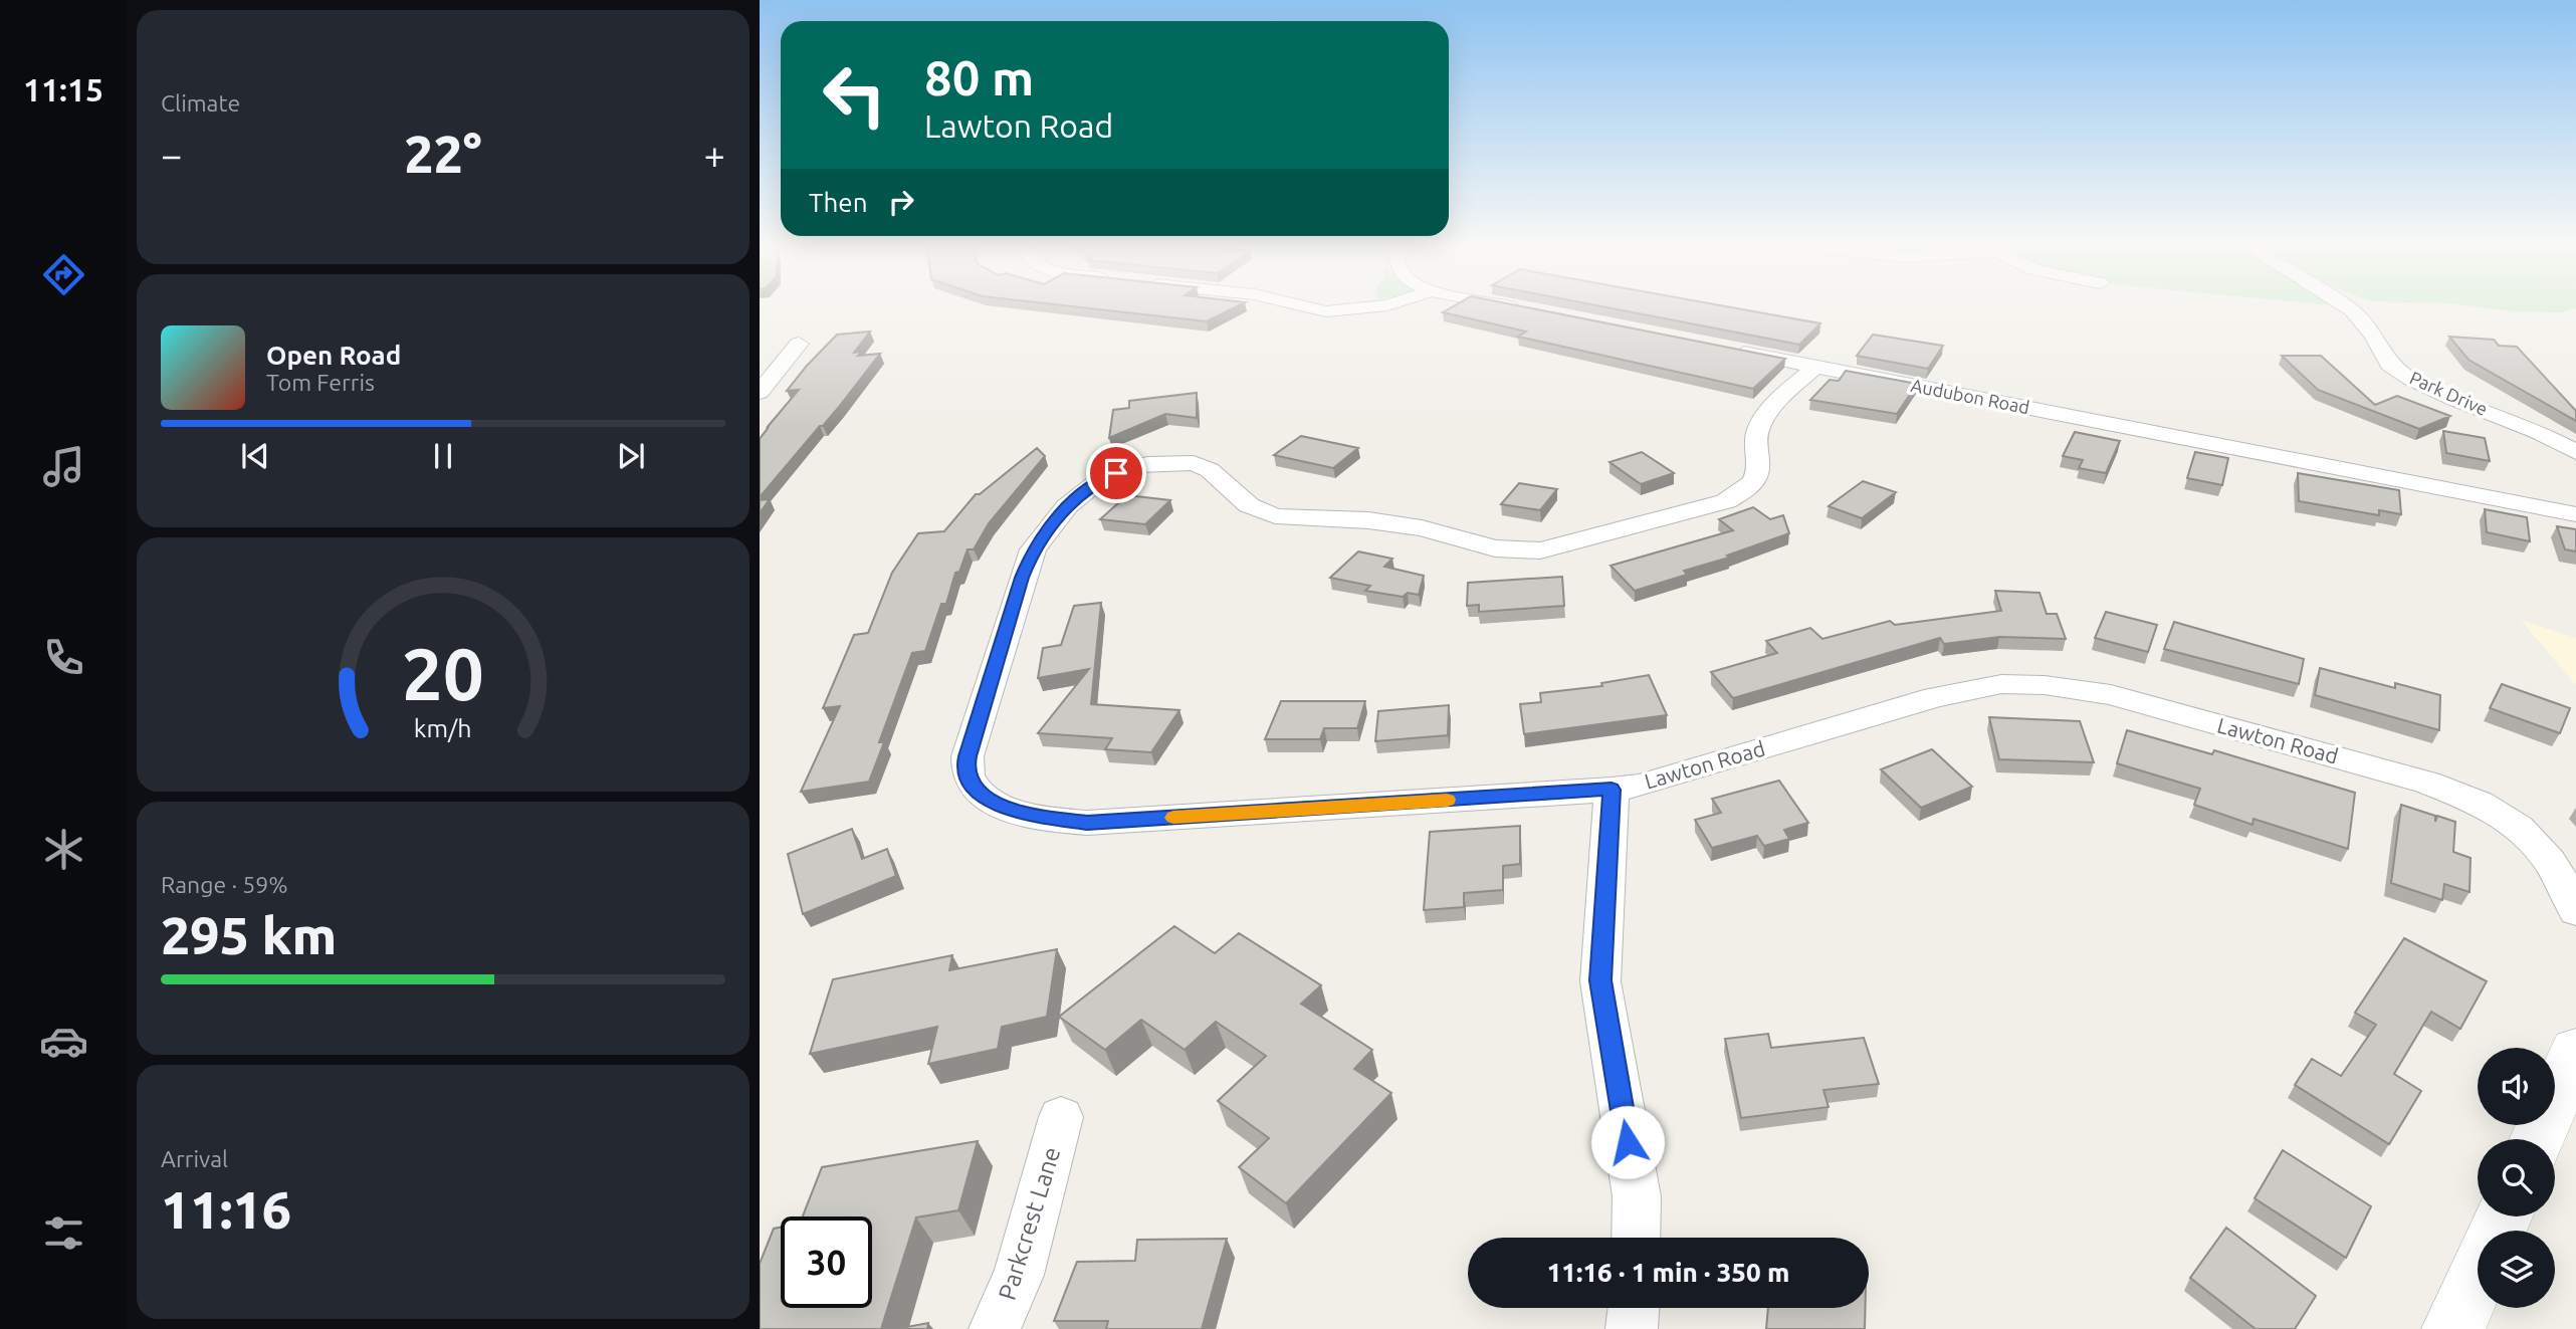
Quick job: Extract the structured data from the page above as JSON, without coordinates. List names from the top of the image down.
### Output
{
  "streets": {
    "street": [
      "Park Drive",
      "Audubon Road",
      "Lawton Road",
      "Parkcrest Lane"
    ]
  },
  "crossings": [
    ["Audubon Road", "Lawton Road"]
  ],
  "page": {
    "tabs": "11:15",
    "tile": [
      "Climate",
      ["Range · 59%", "295 km"],
      ["Arrival", "11:16"]
    ],
    "turn": ["80 m", "Lawton Road"],
    "heat": ["−", "22°", "+"],
    "then": "Then",
    "song": ["Open Road", "Tom Ferris"],
    "limit": "30",
    "trip": "11:16 · 1 min · 350 m",
    "gauge": ["20", "km/h"]
  }
}
